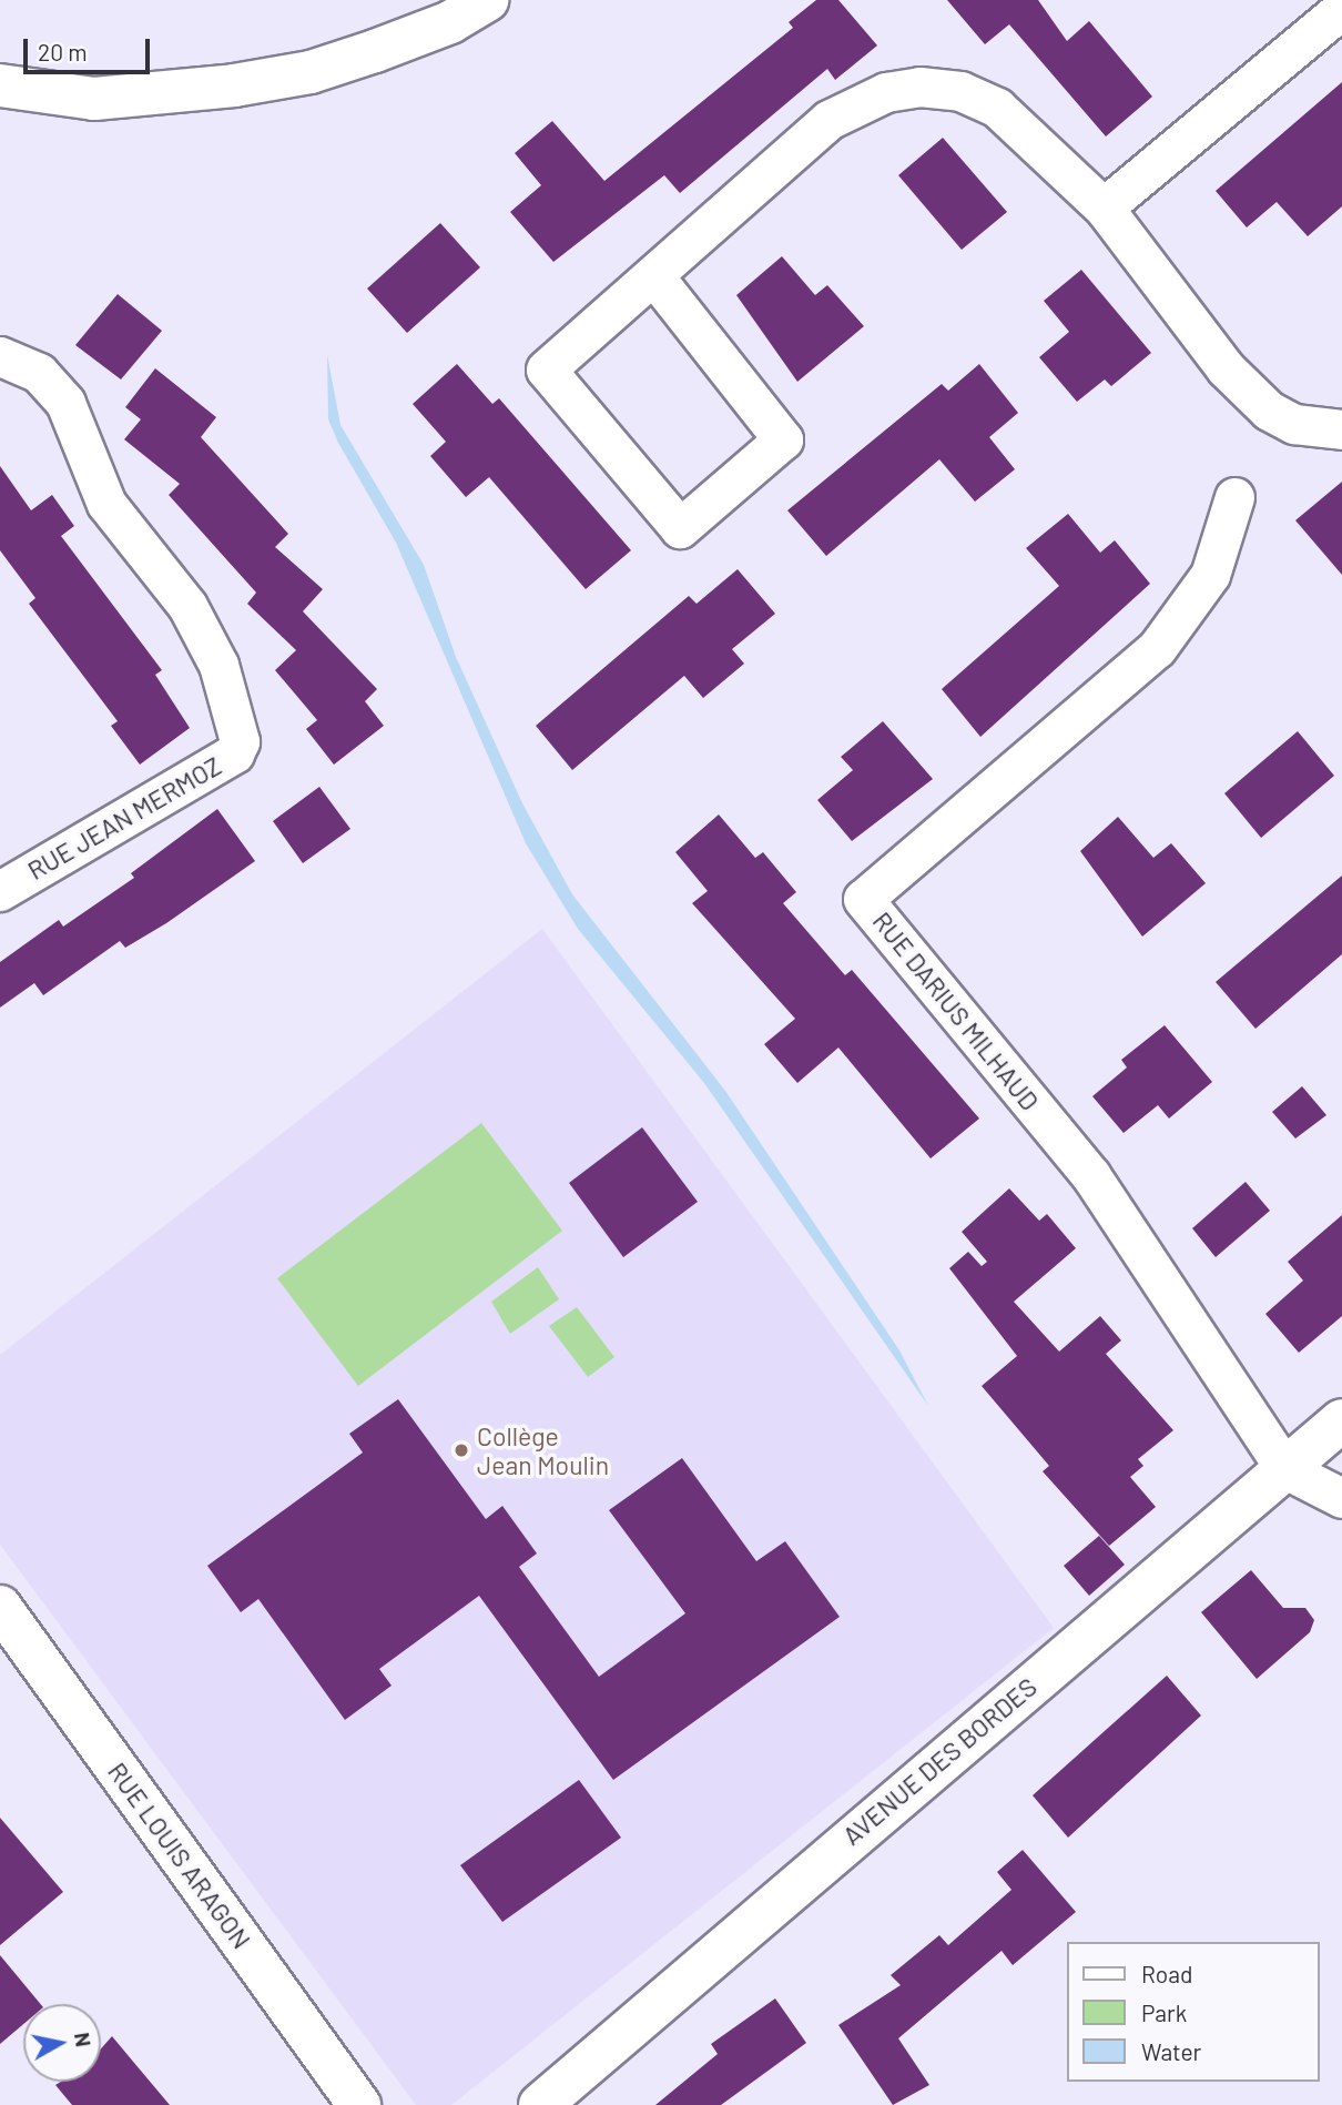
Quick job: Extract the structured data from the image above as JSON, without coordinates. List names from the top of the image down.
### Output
{
  "streets": {
    "street": [
      "RUE JEAN MERMOZ",
      "RUE DARIUS MILHAUD",
      "AVENUE DES BORDES",
      "RUE LOUIS ARAGON"
    ]
  },
  "crossings": [
    ["RUE DARIUS MILHAUD", "AVENUE DES BORDES"]
  ],
  "places": ["Collège Jean Moulin"],
  "legend": ["Road", "Park", "Water"],
  "scale_bar": "20 m",
  "north": "right"
}
